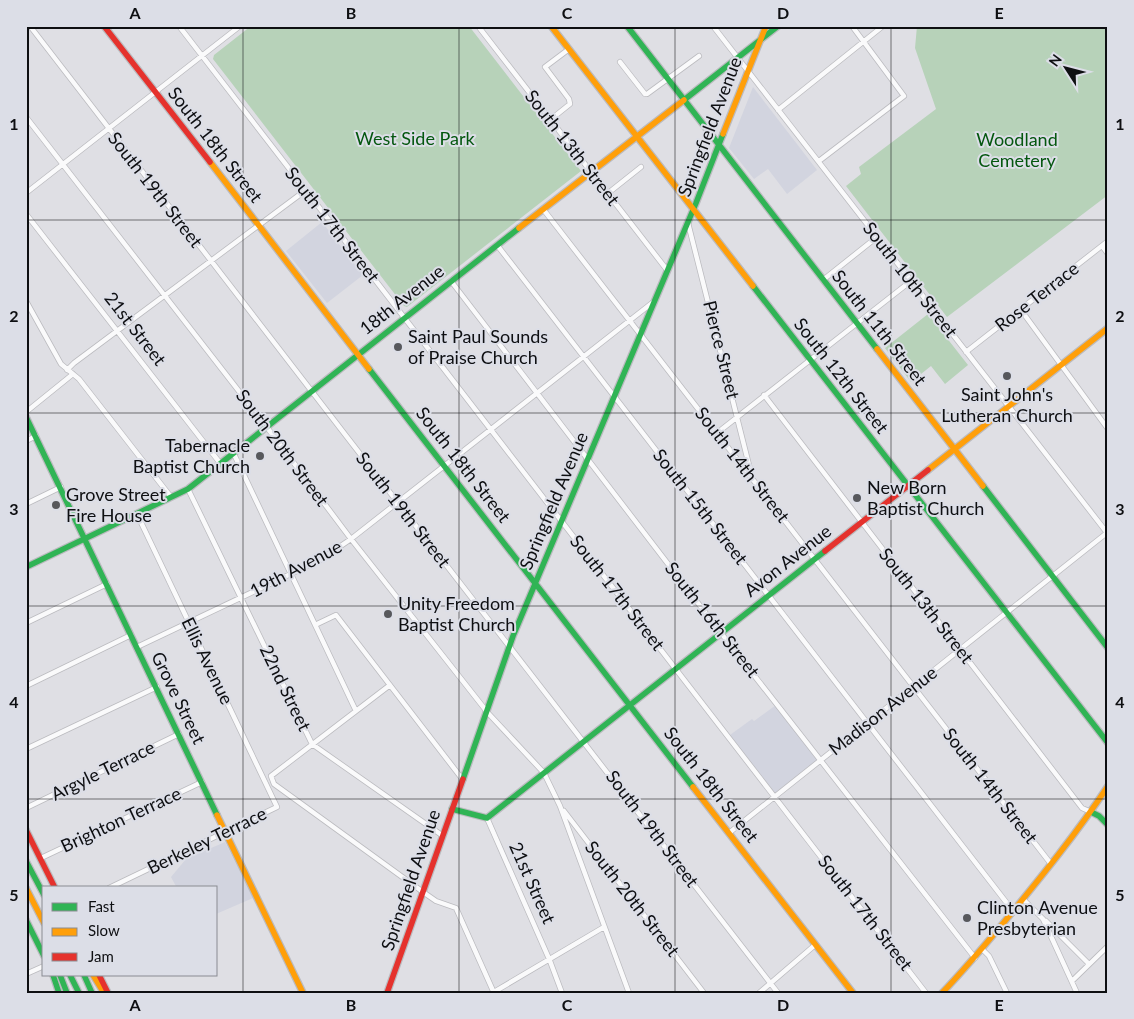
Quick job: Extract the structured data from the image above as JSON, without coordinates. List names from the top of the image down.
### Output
{
  "streets": {
    "main road": [
      "Springfield Avenue",
      "South 18th Street",
      "18th Avenue",
      "South 11th Street",
      "South 12th Street",
      "Avon Avenue",
      "Grove Street"
    ],
    "street": [
      "South 13th Street",
      "South 19th Street",
      "South 17th Street",
      "South 10th Street",
      "Rose Terrace",
      "21st Street",
      "Pierce Street",
      "South 20th Street",
      "South 14th Street",
      "South 15th Street",
      "19th Avenue",
      "South 16th Street",
      "Ellis Avenue",
      "22nd Street",
      "Madison Avenue",
      "Argyle Terrace",
      "Brighton Terrace",
      "Berkeley Terrace"
    ]
  },
  "crossings": [
    ["Springfield Avenue", "South 18th Street"],
    ["Springfield Avenue", "South 13th Street"],
    ["Springfield Avenue", "South 19th Street"],
    ["Springfield Avenue", "South 17th Street"],
    ["Springfield Avenue", "South 10th Street"],
    ["Springfield Avenue", "18th Avenue"],
    ["Springfield Avenue", "South 11th Street"],
    ["Springfield Avenue", "Pierce Street"],
    ["Springfield Avenue", "South 12th Street"],
    ["Springfield Avenue", "South 20th Street"],
    ["Springfield Avenue", "South 14th Street"],
    ["Springfield Avenue", "South 15th Street"],
    ["Springfield Avenue", "19th Avenue"],
    ["Springfield Avenue", "South 16th Street"],
    ["Springfield Avenue", "22nd Street"],
    ["South 18th Street", "18th Avenue"],
    ["South 18th Street", "Avon Avenue"],
    ["South 18th Street", "19th Avenue"],
    ["South 18th Street", "Madison Avenue"],
    ["South 13th Street", "18th Avenue"],
    ["South 13th Street", "Avon Avenue"],
    ["South 13th Street", "Madison Avenue"],
    ["South 19th Street", "18th Avenue"],
    ["South 19th Street", "Avon Avenue"],
    ["South 19th Street", "19th Avenue"],
    ["South 17th Street", "18th Avenue"],
    ["South 17th Street", "Avon Avenue"],
    ["South 17th Street", "19th Avenue"],
    ["South 17th Street", "Madison Avenue"],
    ["South 10th Street", "Rose Terrace"],
    ["South 10th Street", "18th Avenue"],
    ["South 10th Street", "Avon Avenue"],
    ["South 10th Street", "Madison Avenue"],
    ["18th Avenue", "South 11th Street"],
    ["18th Avenue", "21st Street"],
    ["18th Avenue", "South 12th Street"],
    ["18th Avenue", "South 20th Street"],
    ["18th Avenue", "South 14th Street"],
    ["18th Avenue", "South 15th Street"],
    ["18th Avenue", "South 16th Street"],
    ["18th Avenue", "Ellis Avenue"],
    ["18th Avenue", "22nd Street"],
    ["18th Avenue", "Grove Street"],
    ["South 11th Street", "Avon Avenue"],
    ["South 11th Street", "Madison Avenue"],
    ["21st Street", "Avon Avenue"],
    ["Pierce Street", "South 14th Street"],
    ["South 12th Street", "Avon Avenue"],
    ["South 12th Street", "Madison Avenue"],
    ["South 20th Street", "Avon Avenue"],
    ["South 20th Street", "19th Avenue"],
    ["South 14th Street", "Avon Avenue"],
    ["South 14th Street", "19th Avenue"],
    ["South 14th Street", "Madison Avenue"],
    ["South 15th Street", "Avon Avenue"],
    ["South 15th Street", "19th Avenue"],
    ["South 15th Street", "Madison Avenue"],
    ["Avon Avenue", "South 16th Street"],
    ["19th Avenue", "South 16th Street"],
    ["19th Avenue", "Ellis Avenue"],
    ["19th Avenue", "22nd Street"],
    ["19th Avenue", "Grove Street"],
    ["South 16th Street", "Madison Avenue"],
    ["Ellis Avenue", "Berkeley Terrace"],
    ["Grove Street", "Argyle Terrace"],
    ["Grove Street", "Brighton Terrace"],
    ["Grove Street", "Berkeley Terrace"]
  ],
  "parks": ["West Side Park", "Woodland Cemetery"],
  "places": [
    "Saint Paul Sounds of Praise Church",
    "Saint John's Lutheran Church",
    "Tabernacle Baptist Church",
    "New Born Baptist Church",
    "Grove Street Fire House",
    "Unity Freedom Baptist Church",
    "Clinton Avenue Presbyterian"
  ],
  "legend": ["Fast", "Slow", "Jam"],
  "north": "top left",
  "grid": {
    "columns": [
      "A",
      "B",
      "C",
      "D",
      "E"
    ],
    "rows": [
      "1",
      "2",
      "3",
      "4",
      "5"
    ]
  }
}
